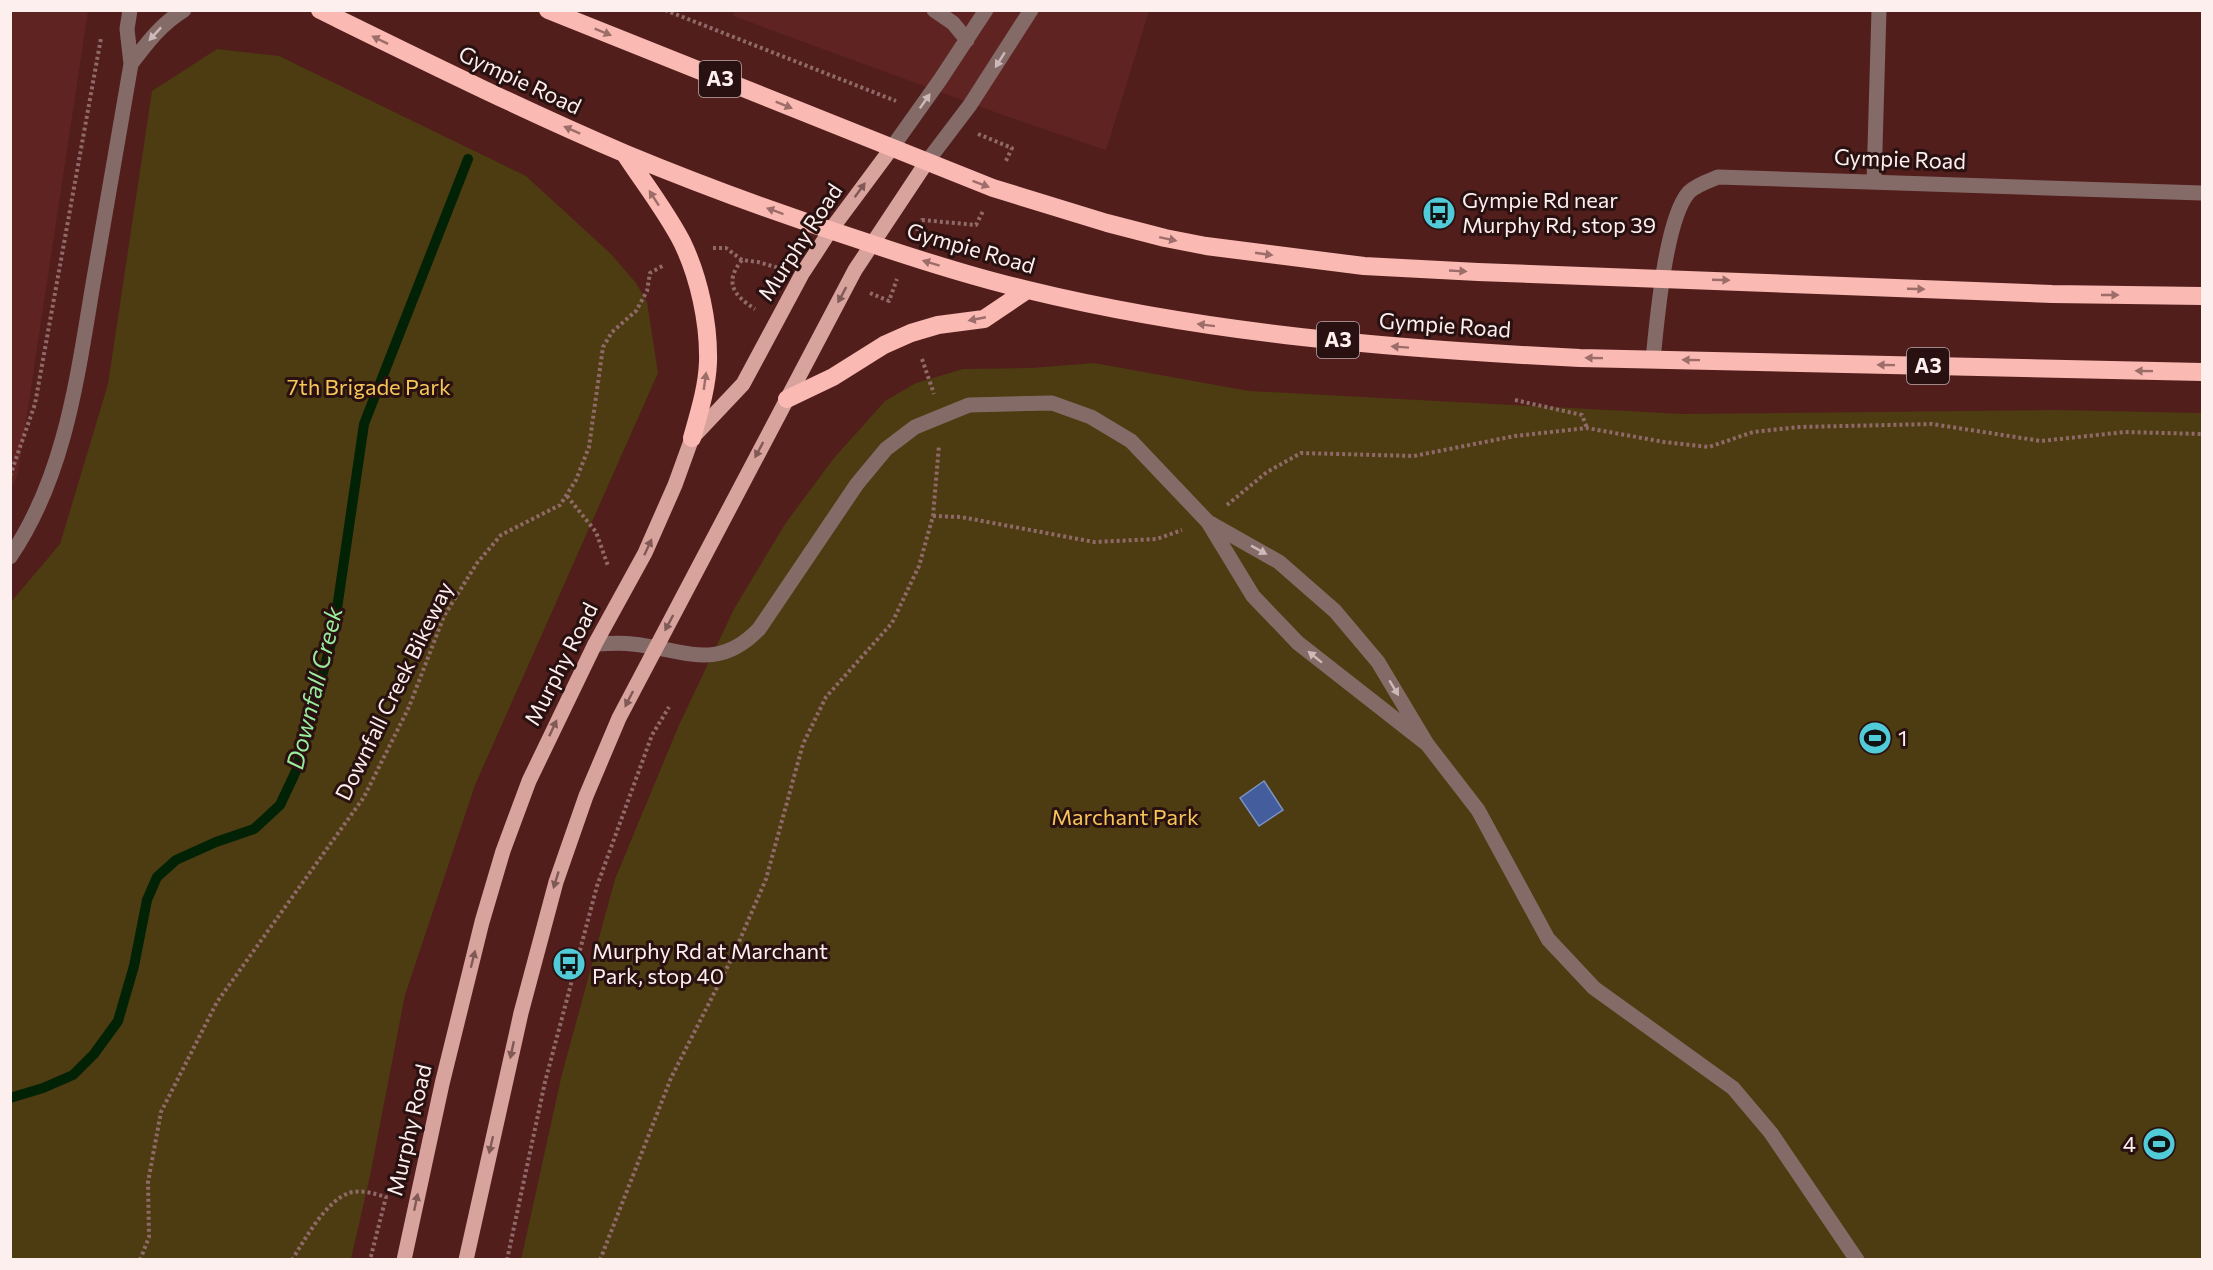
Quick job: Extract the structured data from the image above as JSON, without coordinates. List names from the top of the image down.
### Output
{
  "streets": {
    "highway": ["A3", "Gympie Road"],
    "main road": ["Murphy Road"],
    "path": ["Downfall Creek Bikeway"]
  },
  "crossings": [
    ["A3", "Gympie Road"],
    ["A3", "Murphy Road"],
    ["Gympie Road", "Murphy Road"]
  ],
  "water": ["Downfall Creek"],
  "parks": ["7th Brigade Park", "Marchant Park"],
  "places": {
    "bus stop": ["Gympie Rd near Murphy Rd, stop 39", "Murphy Rd at Marchant Park, stop 40"],
    "sports": ["1", "4"]
  }
}
